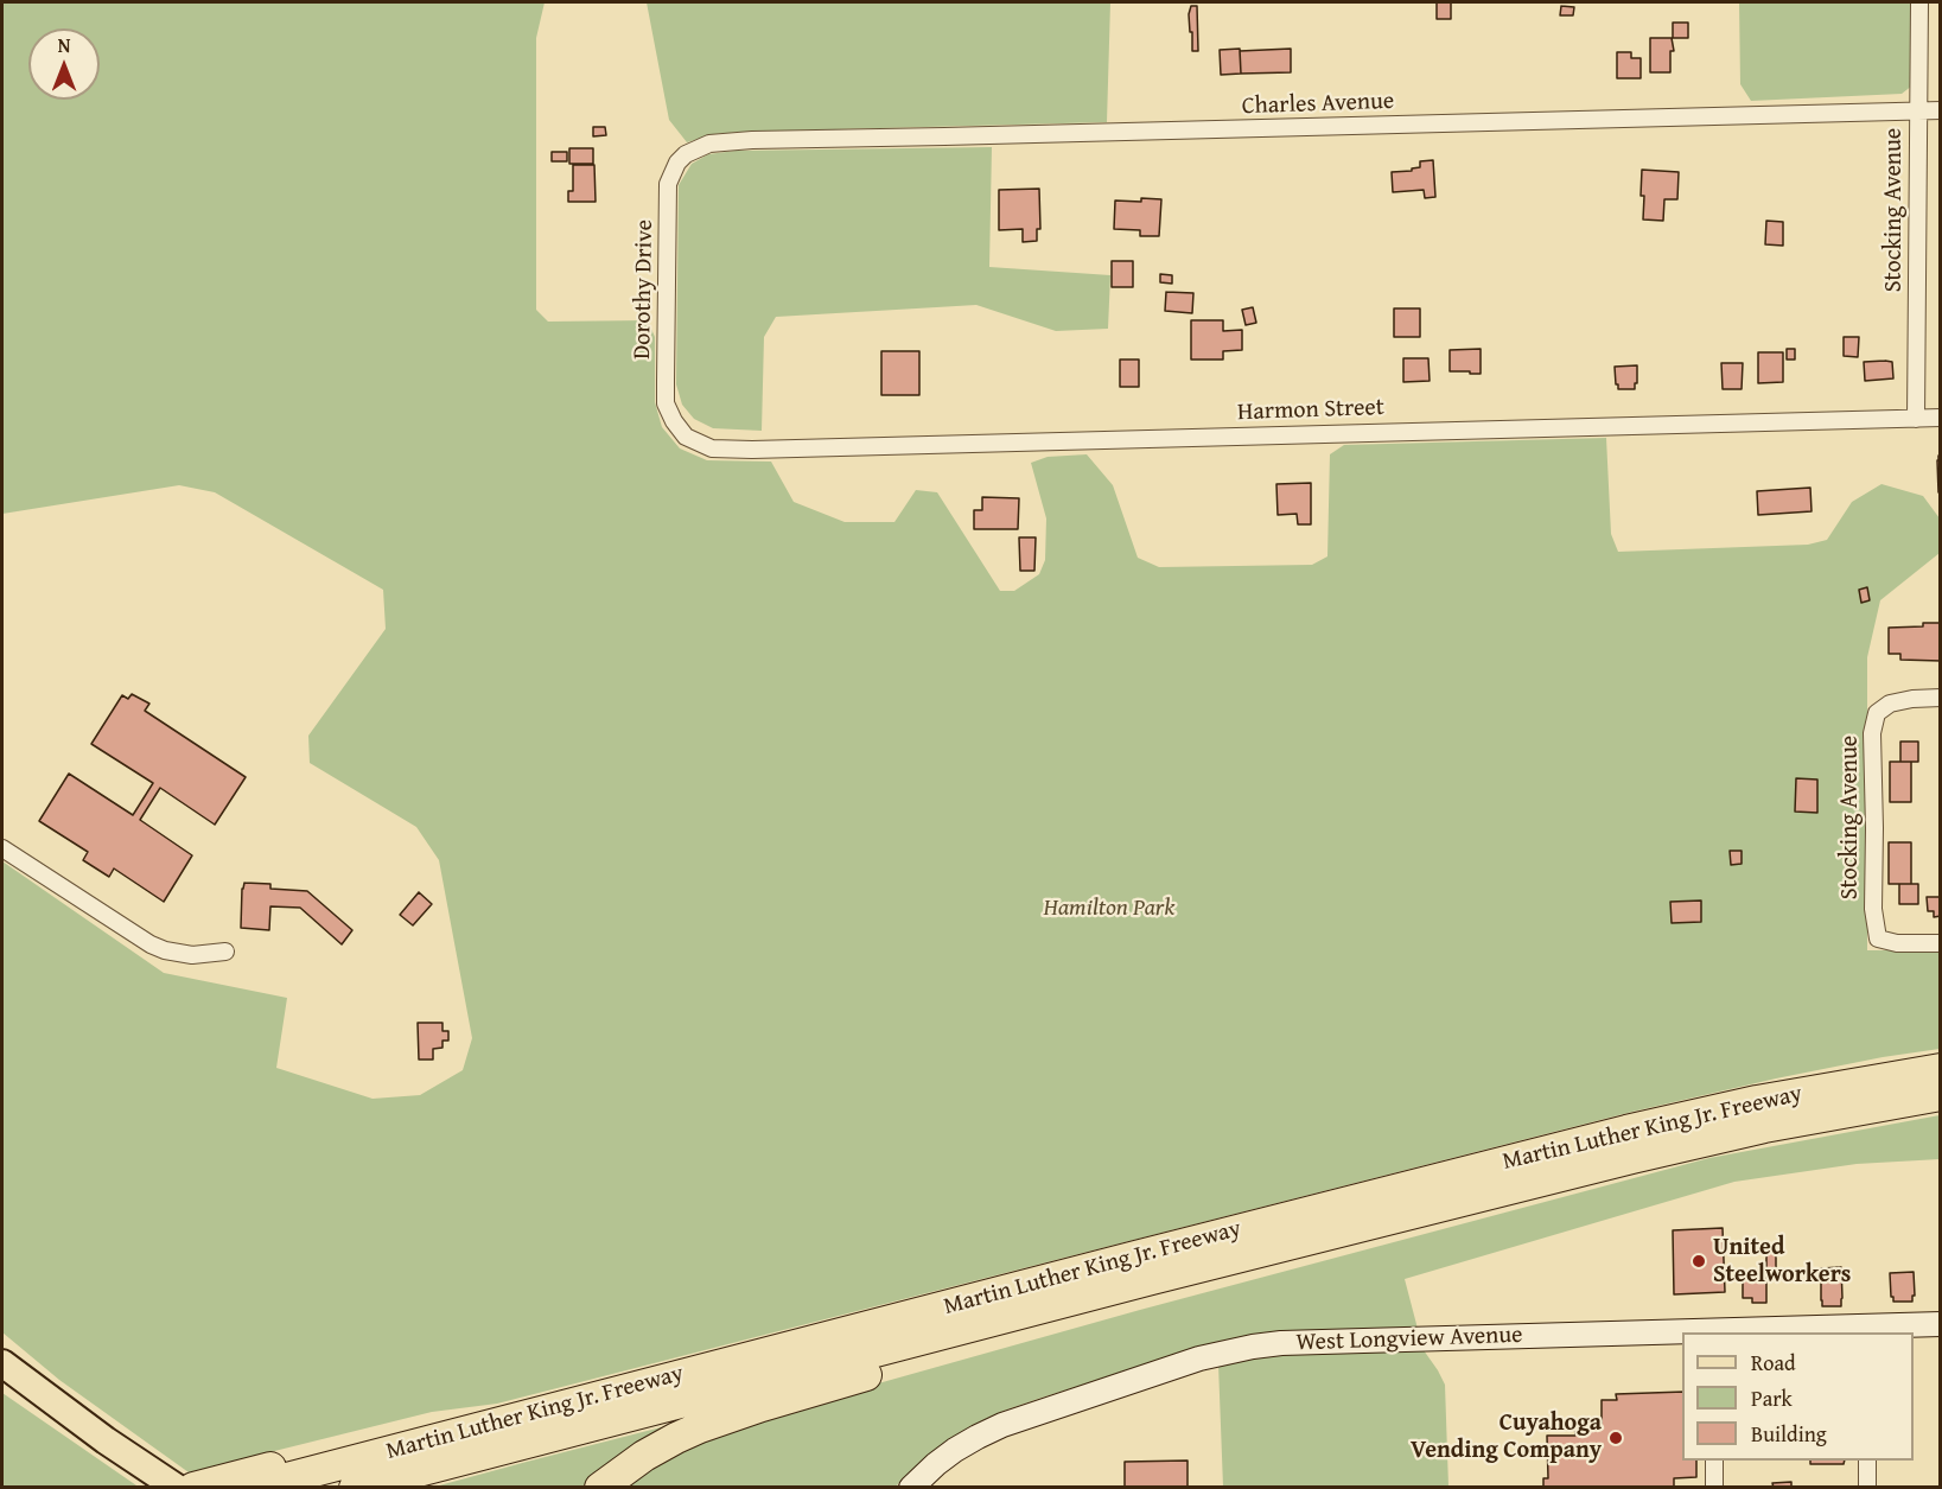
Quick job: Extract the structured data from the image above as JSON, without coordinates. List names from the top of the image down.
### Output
{
  "streets": {
    "highway": ["Martin Luther King Jr. Freeway"],
    "street": [
      "Charles Avenue",
      "Stocking Avenue",
      "Dorothy Drive",
      "Harmon Street",
      "West Longview Avenue"
    ]
  },
  "crossings": [
    ["Charles Avenue", "Stocking Avenue"],
    ["Charles Avenue", "Dorothy Drive"],
    ["Stocking Avenue", "Harmon Street"],
    ["Dorothy Drive", "Harmon Street"]
  ],
  "parks": ["Hamilton Park"],
  "places": ["United Steelworkers", "Cuyahoga Vending Company"],
  "legend": ["Road", "Park", "Building"],
  "north": "top"
}
